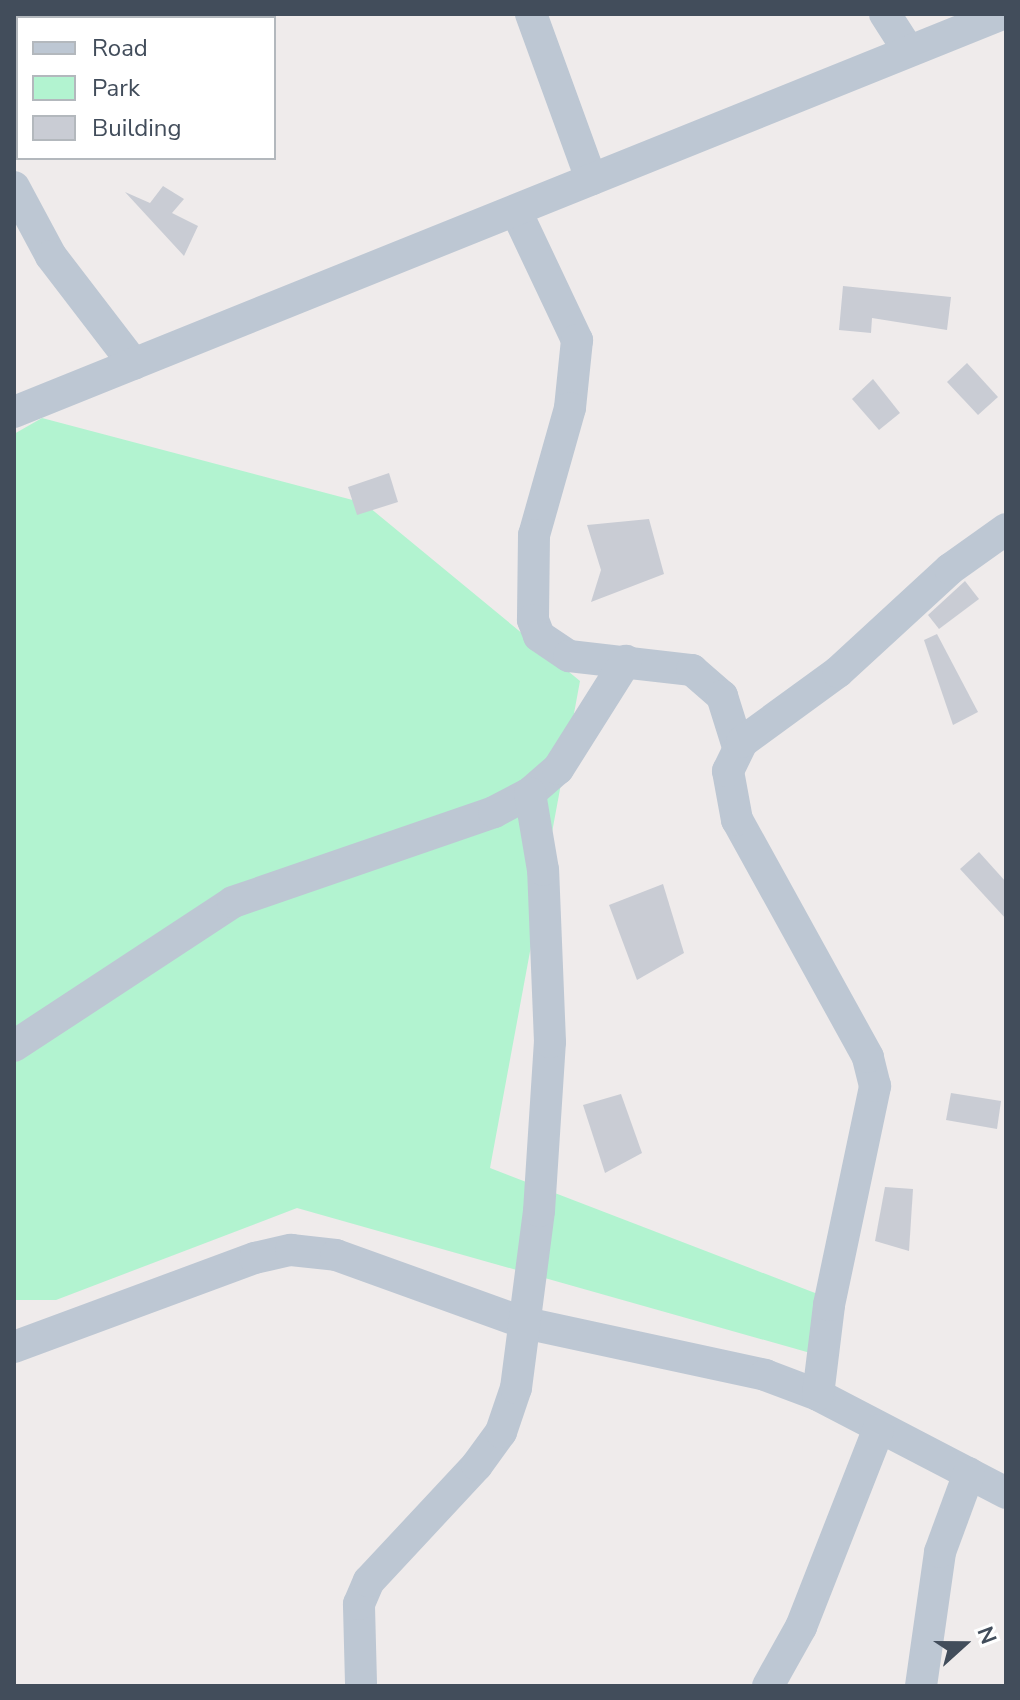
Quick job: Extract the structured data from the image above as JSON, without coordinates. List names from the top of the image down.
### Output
{
  "legend": ["Road", "Park", "Building"],
  "north": "right"
}
